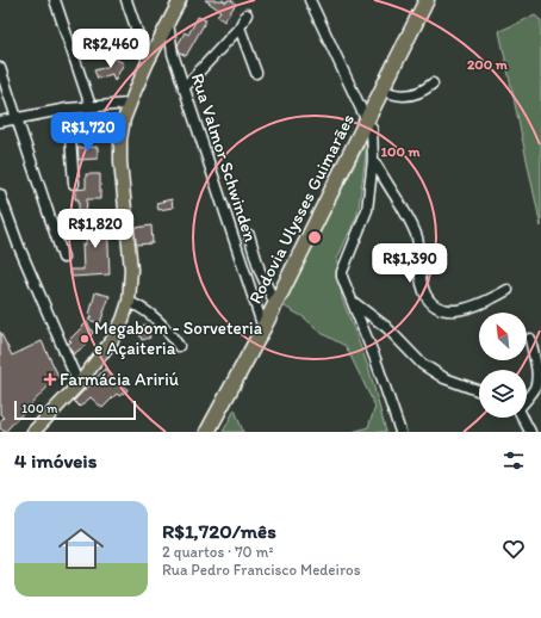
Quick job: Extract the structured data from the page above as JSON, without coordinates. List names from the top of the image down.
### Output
{
  "streets": {
    "highway": ["Rodovia Ulysses Guimarães"],
    "street": ["Rua Valmor Schwinden"]
  },
  "crossings": [
    ["Rua Valmor Schwinden", "Rodovia Ulysses Guimarães"]
  ],
  "places": {
    "other": ["Megabom - Sorveteria e Açaiteria"],
    "health": ["Farmácia Aririú"]
  },
  "scale_bar": "100 m",
  "north": "top left",
  "page": {
    "price": [
      "R$2,460",
      "R$1,720",
      "R$1,820",
      "R$1,390"
    ],
    "scale": "100 m",
    "heading": "4 imóveis",
    "list": [
      {
        "name": "R$1,720/mês",
        "note": "2 quartos · 70 m² · Rua Pedro Francisco Medeiros"
      }
    ]
  },
  "rings": ["200 m", "100 m"]
}
